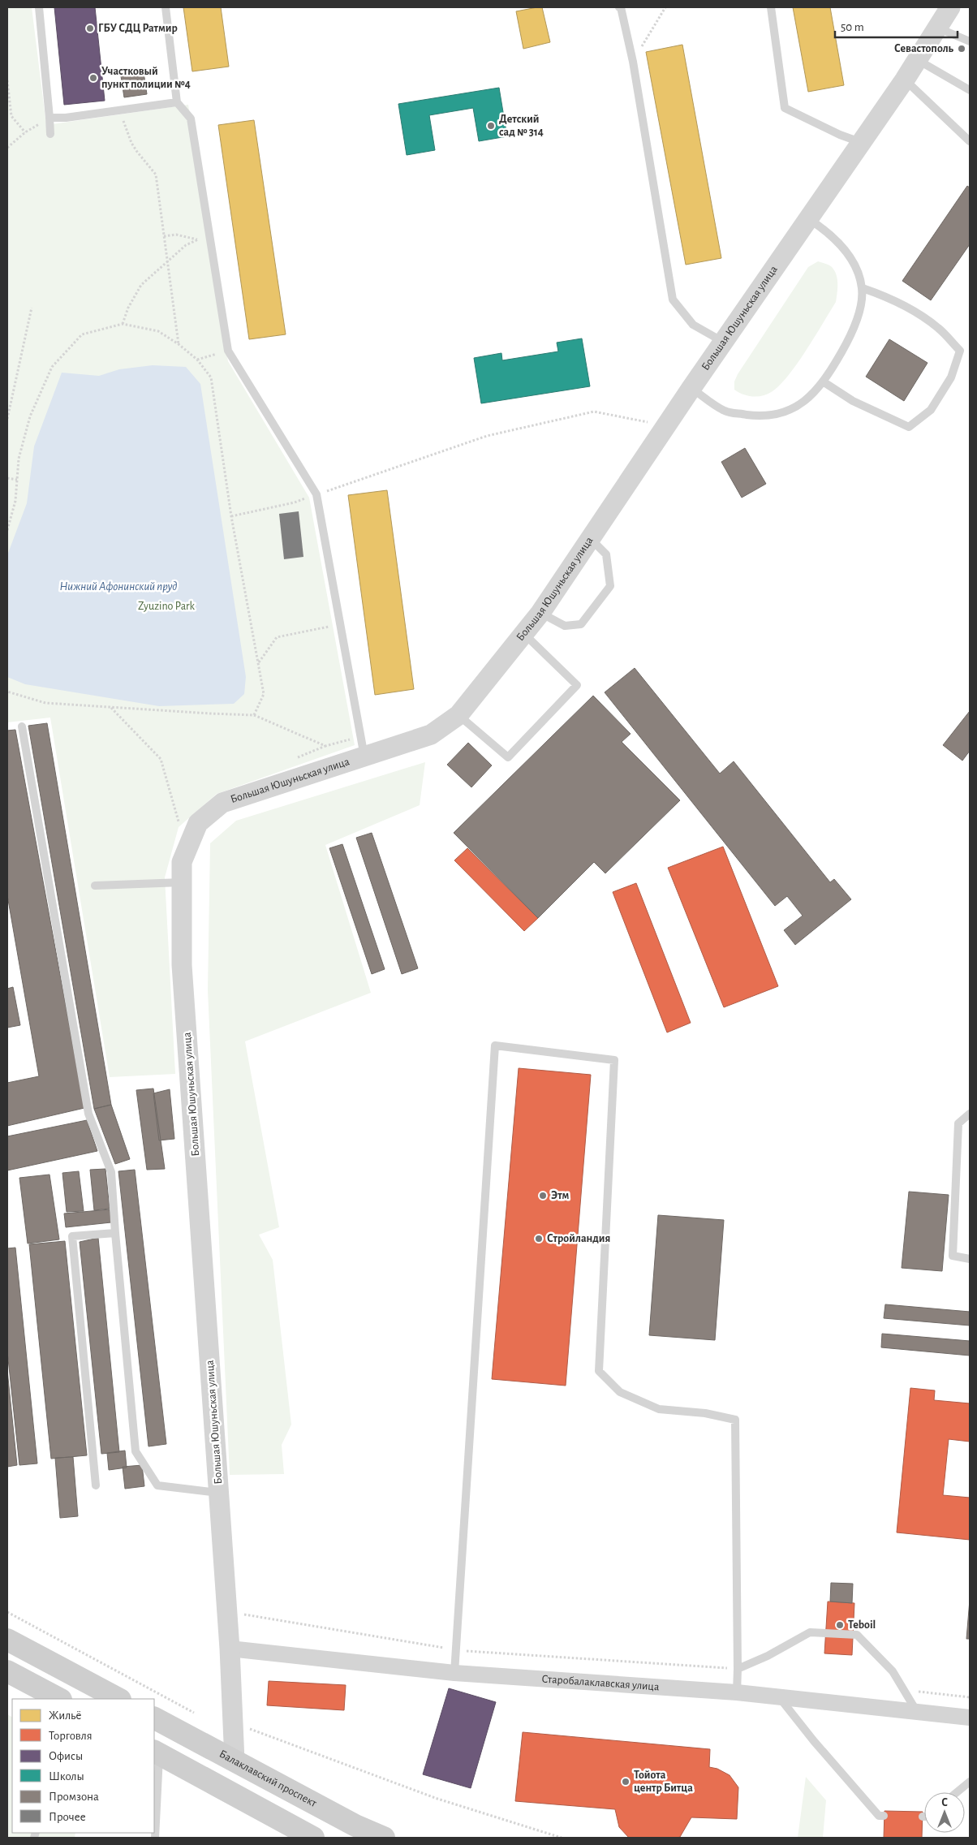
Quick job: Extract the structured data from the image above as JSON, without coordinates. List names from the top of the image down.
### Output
{
  "streets": {
    "main road": ["Балаклавский проспект"],
    "street": ["Большая Юшуньская улица", "Старобалаклавская улица"]
  },
  "crossings": [
    ["Большая Юшуньская улица", "Старобалаклавская улица"],
    ["Большая Юшуньская улица", "Балаклавский проспект"]
  ],
  "water": ["Нижний Афонинский пруд"],
  "parks": ["Zyuzino Park"],
  "places": [
    "ГБУ СДЦ Ратмир",
    "Севастополь",
    "Участковый пункт полиции №4",
    "Детский сад № 314",
    "Этм",
    "Стройландия",
    "Teboil",
    "Тойота центр Битца"
  ],
  "legend": [
    "Жильё",
    "Торговля",
    "Офисы",
    "Школы",
    "Промзона",
    "Прочее"
  ],
  "scale_bar": "50 m",
  "north": "top"
}
